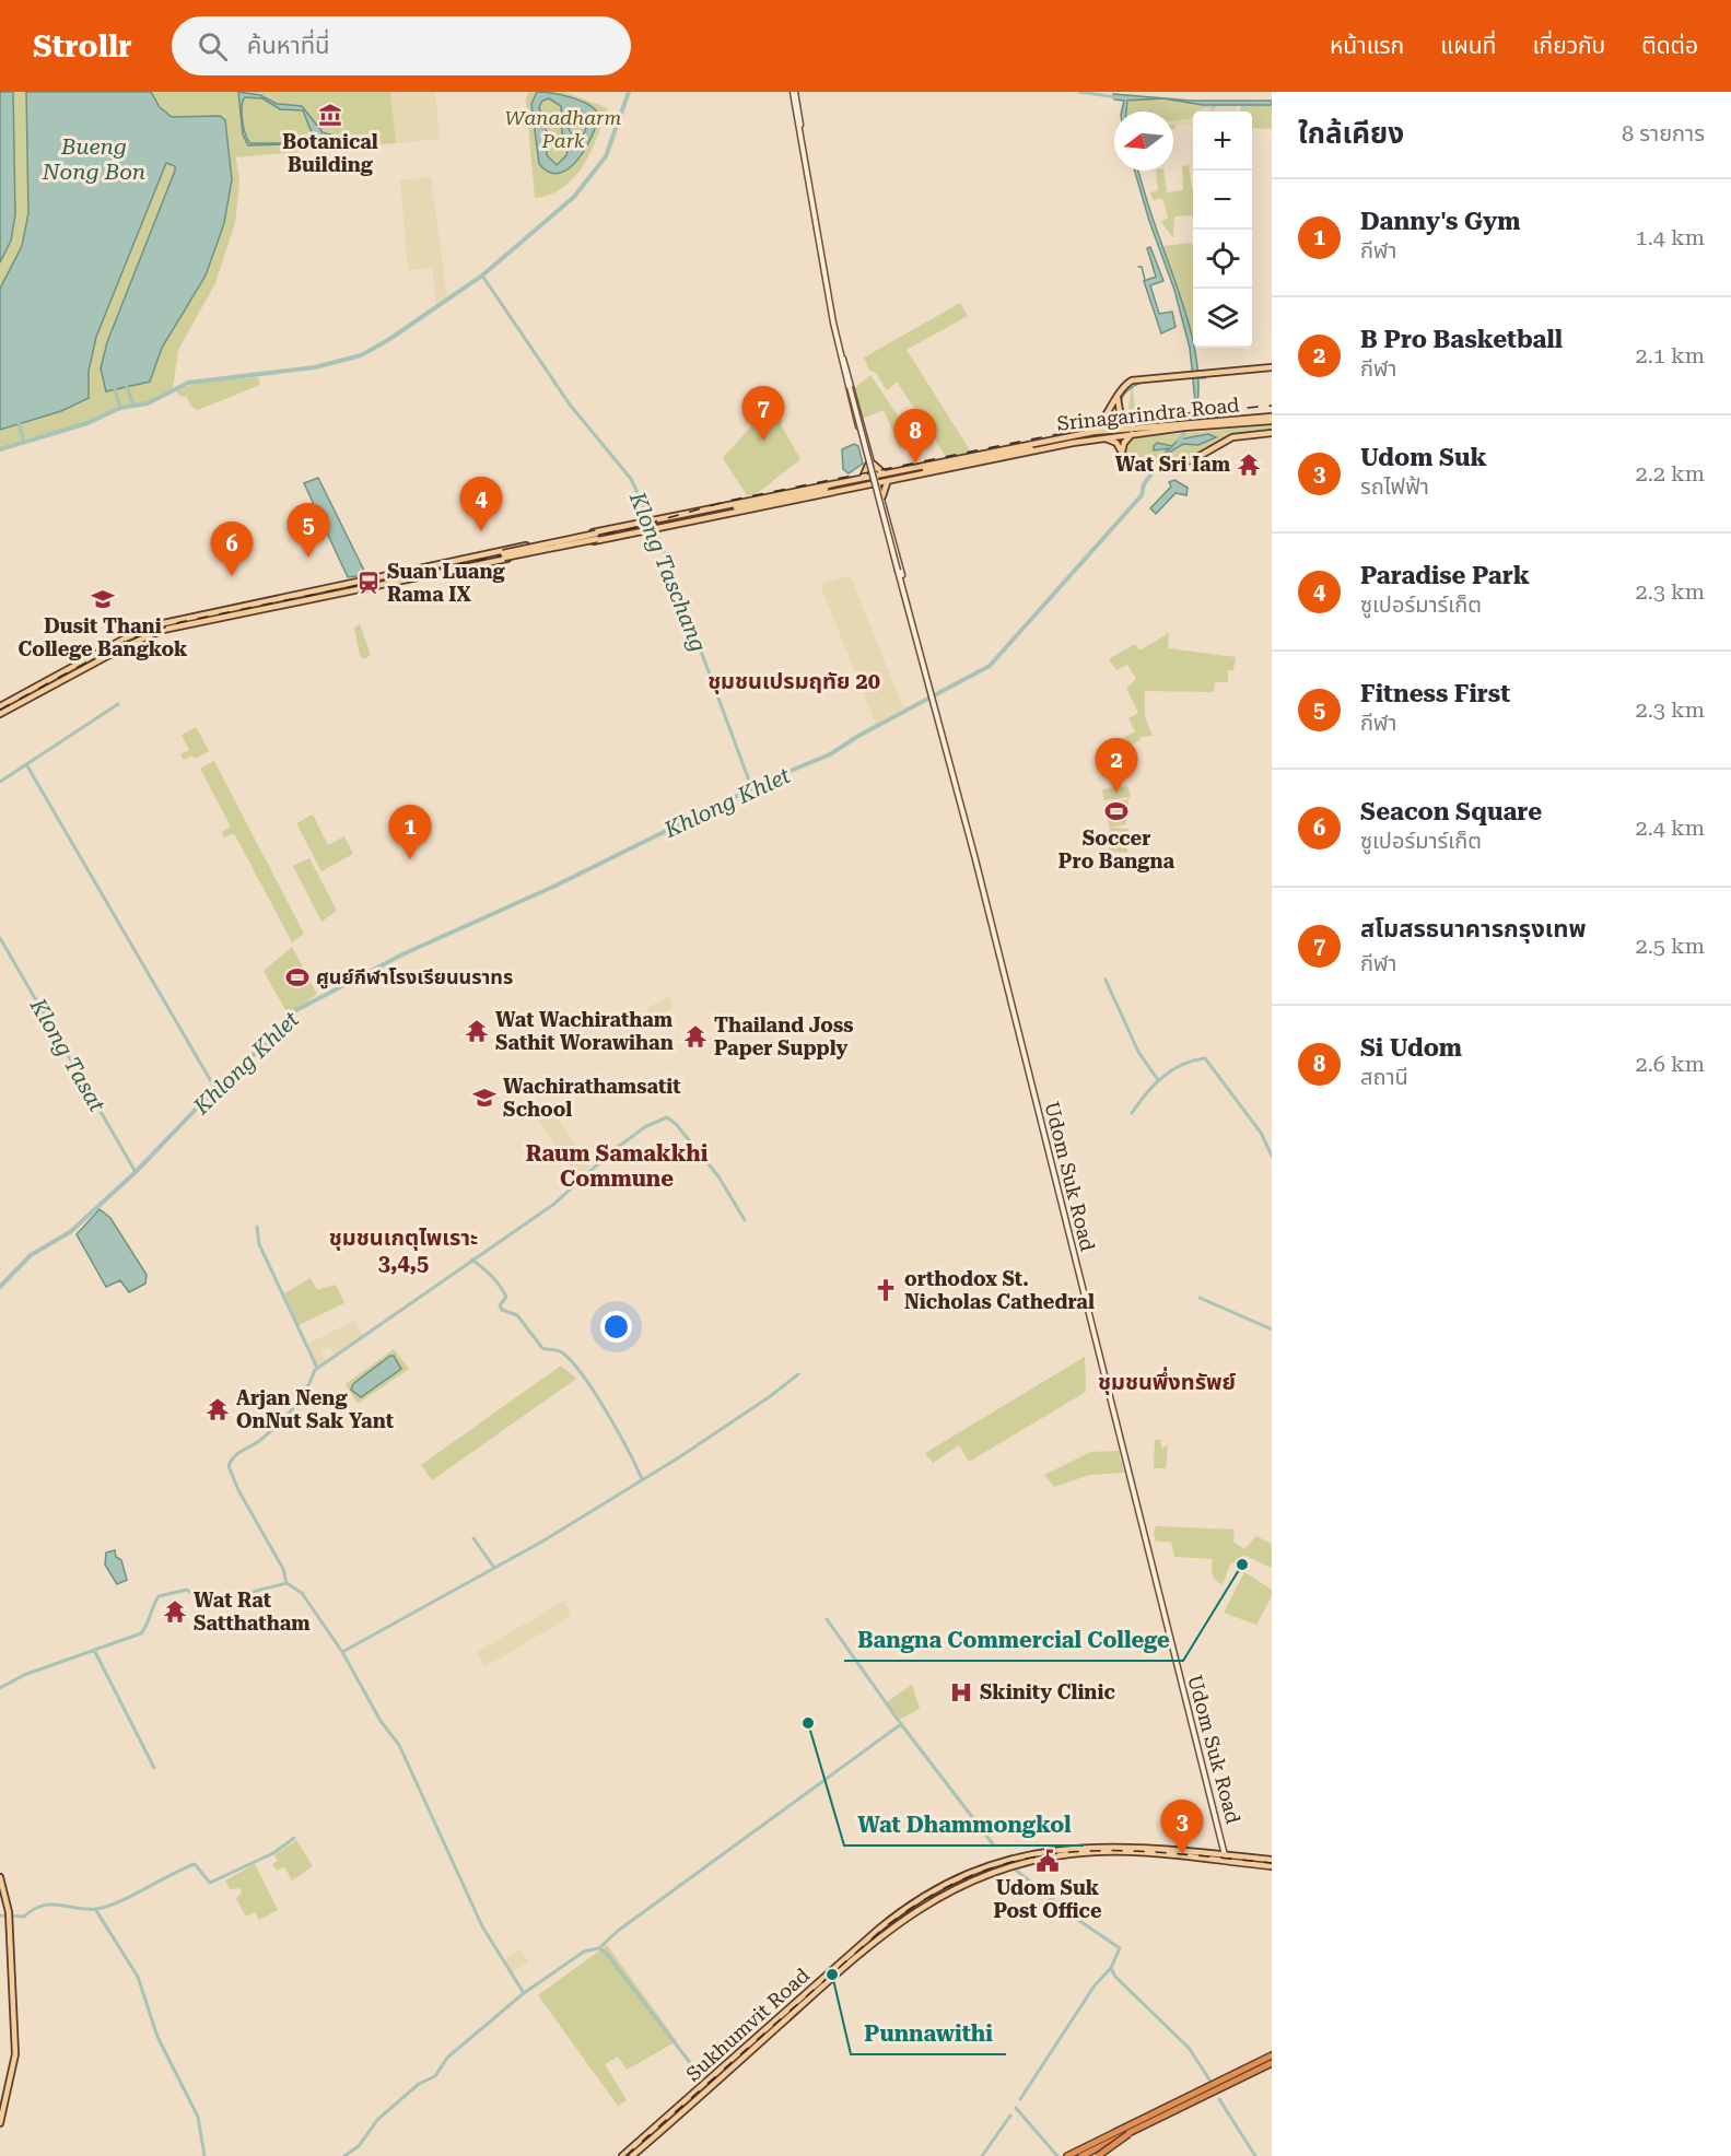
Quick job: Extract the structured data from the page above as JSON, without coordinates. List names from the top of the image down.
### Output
{
  "streets": {
    "main road": ["Srinagarindra Road", "Udom Suk Road", "Sukhumvit Road"]
  },
  "crossings": [
    ["Srinagarindra Road", "Udom Suk Road"],
    ["Udom Suk Road", "Sukhumvit Road"]
  ],
  "districts": [
    "ชุมชนเปรมฤทัย 20",
    "Raum Samakkhi Commune",
    "ชุมชนเกตุไพเราะ 3,4,5",
    "ชุมชนพึ่งทรัพย์"
  ],
  "water": [
    "Bueng Nong Bon",
    "Klong Taschang",
    "Khlong Khlet",
    "Klong Tasat"
  ],
  "parks": ["Wanadharm Park"],
  "places": {
    "museum": ["Botanical Building"],
    "temple": [
      "Wat Sri Iam",
      "Wat Wachiratham Sathit Worawihan",
      "Thailand Joss Paper Supply",
      "Arjan Neng OnNut Sak Yant",
      "Wat Rat Satthatham"
    ],
    "station": ["Suan Luang Rama IX"],
    "school or university": ["Dusit Thani College Bangkok", "Wachirathamsatit School"],
    "sports": ["Soccer Pro Bangna", "ศูนย์กีฬาโรงเรียนนราทร"],
    "church": ["orthodox St. Nicholas Cathedral"],
    "other": ["Bangna Commercial College", "Wat Dhammongkol", "Punnawithi"],
    "hospital": ["Skinity Clinic"],
    "public building": ["Udom Suk Post Office"]
  },
  "north": "left",
  "page": {
    "header": "Strollr",
    "search": "ค้นหาที่นี่",
    "nav": [
      "หน้าแรก",
      "แผนที่",
      "เกี่ยวกับ",
      "ติดต่อ"
    ],
    "heading": ["ใกล้เคียง", "8 รายการ"],
    "map_buttons": ["+", "−"],
    "list": [
      {
        "mark": "1",
        "name": "Danny's Gym",
        "note": "กีฬา",
        "value": "1.4 km"
      },
      {
        "mark": "2",
        "name": "B Pro Basketball",
        "note": "กีฬา",
        "value": "2.1 km"
      },
      {
        "mark": "3",
        "name": "Udom Suk",
        "note": "รถไฟฟ้า",
        "value": "2.2 km"
      },
      {
        "mark": "4",
        "name": "Paradise Park",
        "note": "ซูเปอร์มาร์เก็ต",
        "value": "2.3 km"
      },
      {
        "mark": "5",
        "name": "Fitness First",
        "note": "กีฬา",
        "value": "2.3 km"
      },
      {
        "mark": "6",
        "name": "Seacon Square",
        "note": "ซูเปอร์มาร์เก็ต",
        "value": "2.4 km"
      },
      {
        "mark": "7",
        "name": "สโมสรธนาคารกรุงเทพ",
        "note": "กีฬา",
        "value": "2.5 km"
      },
      {
        "mark": "8",
        "name": "Si Udom",
        "note": "สถานี",
        "value": "2.6 km"
      }
    ],
    "pins": [
      "7",
      "8",
      "4",
      "5",
      "6",
      "2",
      "1",
      "3"
    ]
  }
}
